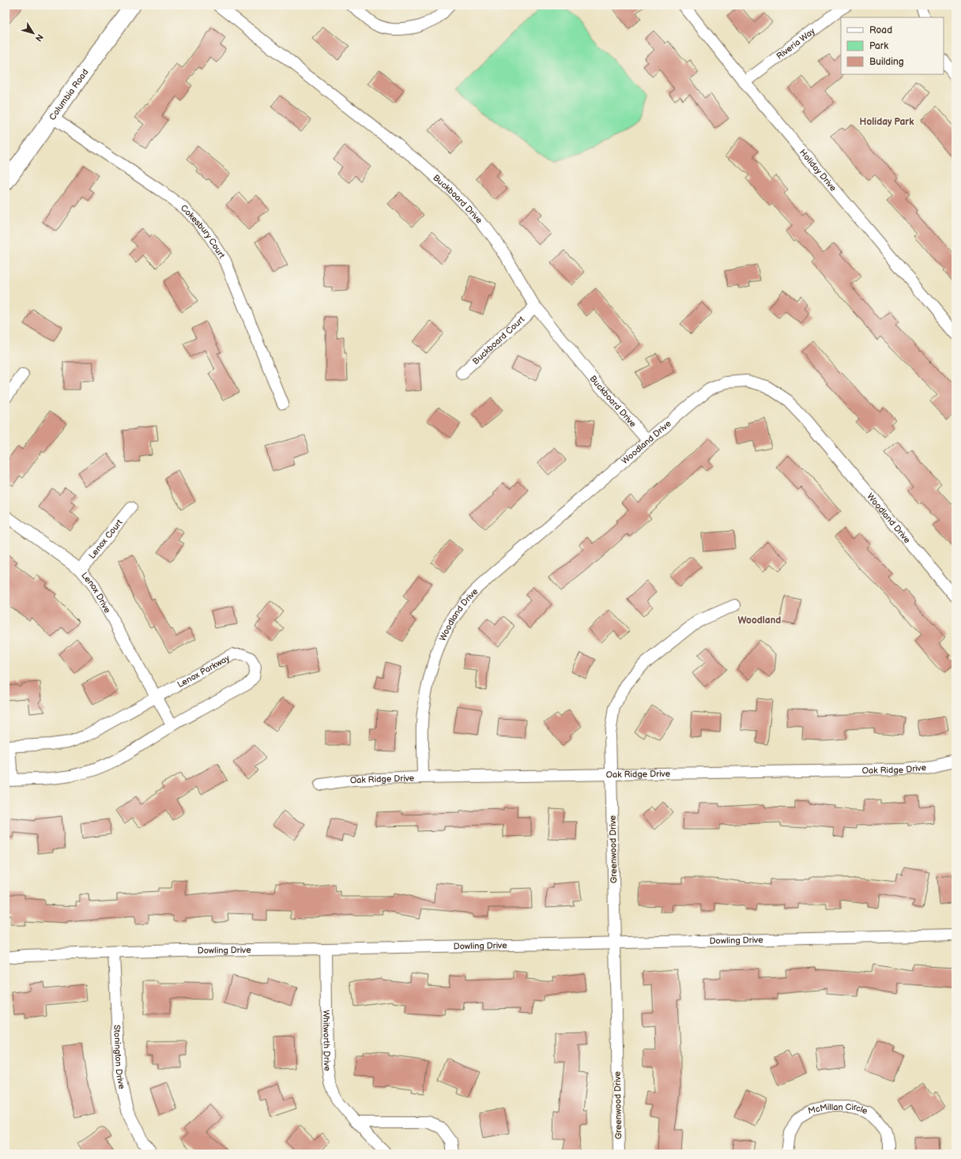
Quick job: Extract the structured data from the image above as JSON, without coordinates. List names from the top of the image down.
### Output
{
  "streets": {
    "main road": ["Columbia Road"],
    "street": [
      "Riveria Way",
      "Holiday Drive",
      "Buckboard Drive",
      "Cokesbury Court",
      "Buckboard Court",
      "Woodland Drive",
      "Lenox Court",
      "Lenox Drive",
      "Lenox Parkway",
      "Oak Ridge Drive",
      "Greenwood Drive",
      "Dowling Drive",
      "Whitworth Drive",
      "Stonington Drive",
      "McMillan Circle"
    ]
  },
  "crossings": [
    ["Riveria Way", "Holiday Drive"],
    ["Columbia Road", "Cokesbury Court"],
    ["Buckboard Drive", "Buckboard Court"],
    ["Buckboard Drive", "Woodland Drive"],
    ["Woodland Drive", "Oak Ridge Drive"],
    ["Lenox Court", "Lenox Drive"],
    ["Lenox Drive", "Lenox Parkway"],
    ["Oak Ridge Drive", "Greenwood Drive"],
    ["Greenwood Drive", "Dowling Drive"],
    ["Dowling Drive", "Whitworth Drive"],
    ["Dowling Drive", "Stonington Drive"]
  ],
  "districts": ["Holiday Park", "Woodland"],
  "legend": ["Road", "Park", "Building"],
  "north": "bottom right"
}
